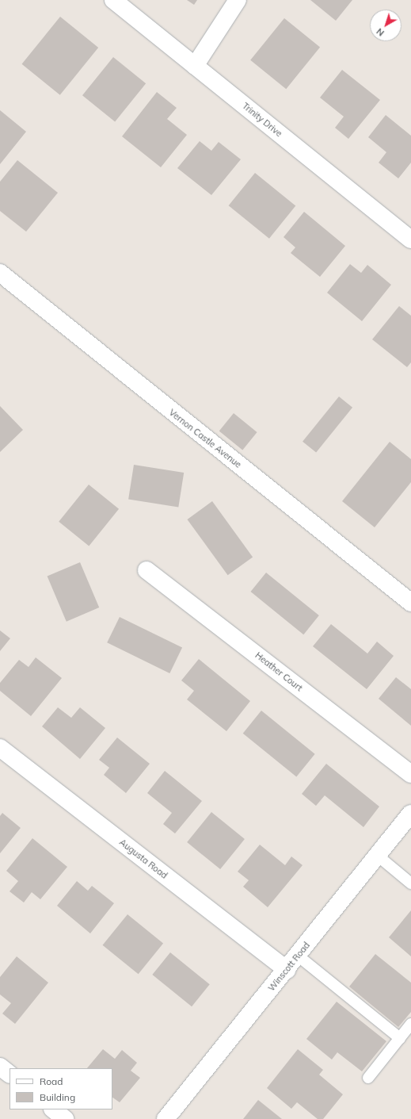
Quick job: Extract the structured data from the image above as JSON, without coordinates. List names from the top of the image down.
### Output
{
  "streets": {
    "street": [
      "Trinity Drive",
      "Vernon Castle Avenue",
      "Heather Court",
      "Augusta Road",
      "Winscott Road"
    ]
  },
  "crossings": [
    ["Augusta Road", "Winscott Road"]
  ],
  "legend": ["Road", "Building"],
  "north": "bottom left"
}
